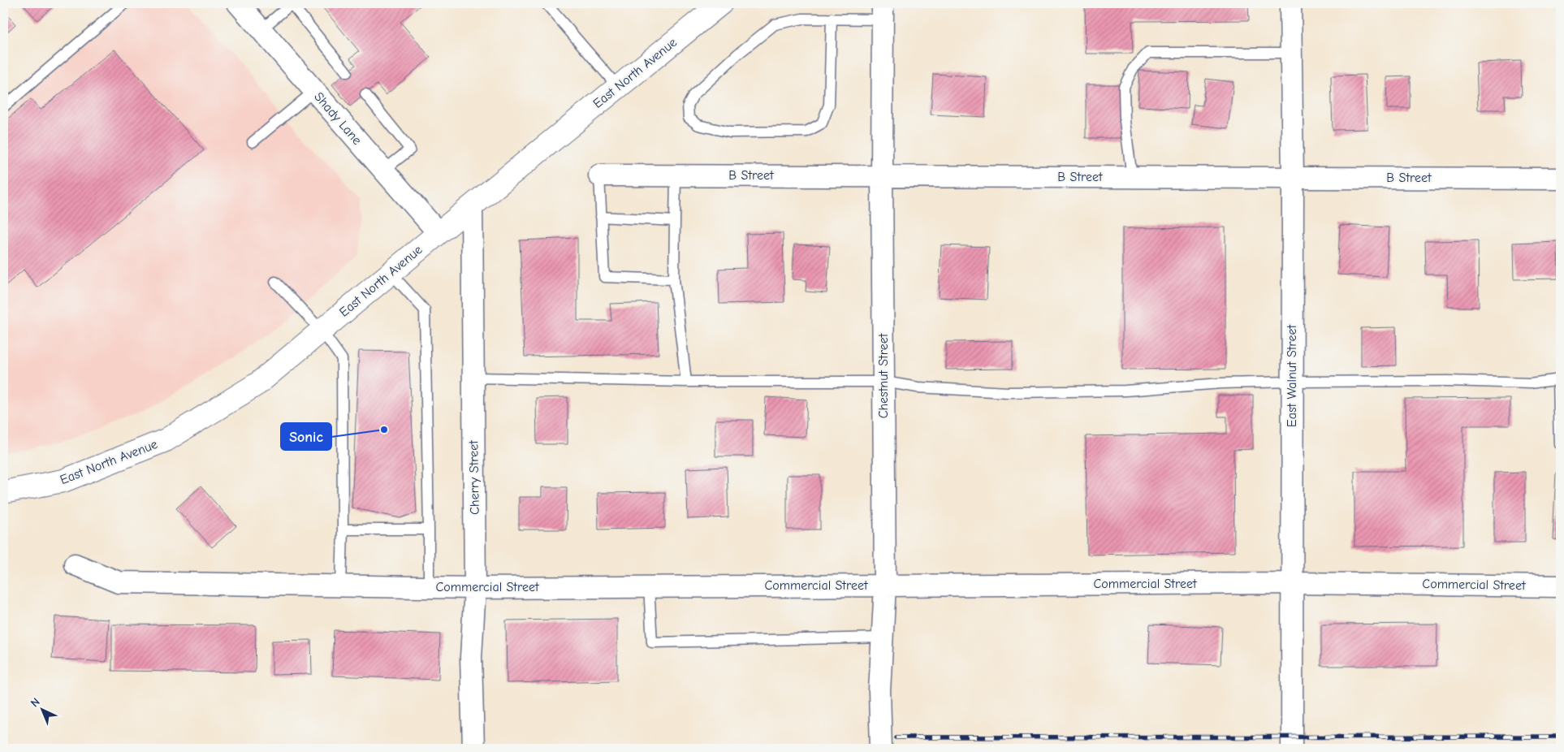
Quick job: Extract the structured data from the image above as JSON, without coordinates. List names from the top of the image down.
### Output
{
  "streets": {
    "main road": ["East North Avenue"],
    "street": [
      "Shady Lane",
      "B Street",
      "Chestnut Street",
      "East Walnut Street",
      "Cherry Street",
      "Commercial Street"
    ]
  },
  "crossings": [
    ["East North Avenue", "Shady Lane"],
    ["East North Avenue", "Cherry Street"],
    ["B Street", "Chestnut Street"],
    ["B Street", "East Walnut Street"],
    ["Chestnut Street", "Commercial Street"],
    ["East Walnut Street", "Commercial Street"],
    ["Cherry Street", "Commercial Street"]
  ],
  "places": ["Sonic"],
  "north": "top left"
}
